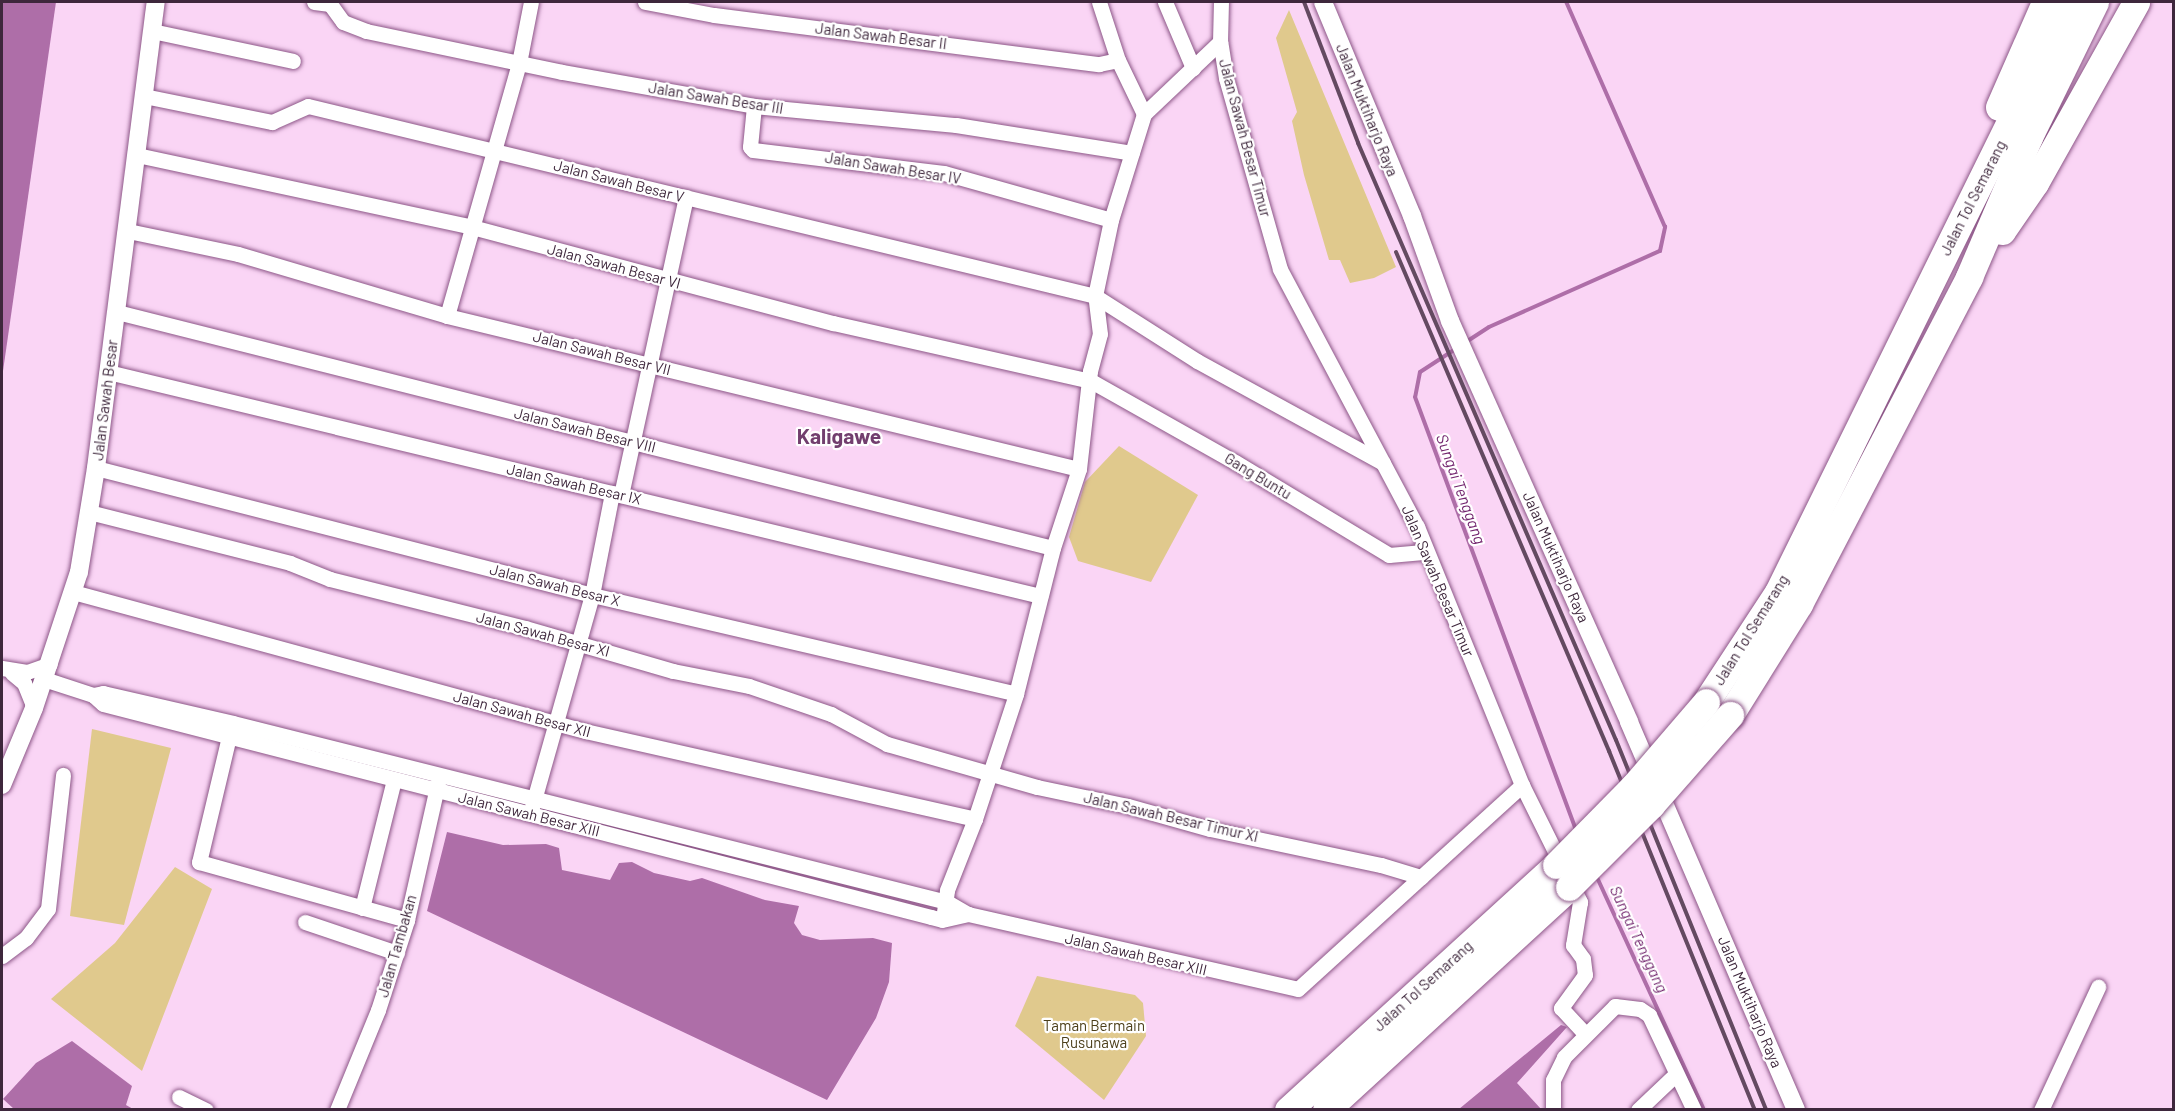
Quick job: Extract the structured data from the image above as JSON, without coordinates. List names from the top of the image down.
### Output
{
  "streets": {
    "highway": ["Jalan Tol Semarang"],
    "street": [
      "Jalan Sawah Besar II",
      "Jalan Sawah Besar III",
      "Jalan Muktiharjo Raya",
      "Jalan Sawah Besar Timur",
      "Jalan Sawah Besar IV",
      "Jalan Sawah Besar V",
      "Jalan Sawah Besar VI",
      "Jalan Sawah Besar VII",
      "Jalan Sawah Besar",
      "Jalan Sawah Besar VIII",
      "Gang Buntu",
      "Jalan Sawah Besar IX",
      "Jalan Sawah Besar X",
      "Jalan Sawah Besar XI",
      "Jalan Sawah Besar XII",
      "Jalan Sawah Besar XIII",
      "Jalan Sawah Besar Timur XI",
      "Jalan Tambakan"
    ]
  },
  "crossings": [
    ["Jalan Sawah Besar III", "Jalan Sawah Besar IV"],
    ["Jalan Sawah Besar Timur", "Jalan Sawah Besar V"],
    ["Jalan Sawah Besar Timur", "Gang Buntu"],
    ["Jalan Sawah Besar V", "Jalan Sawah Besar"],
    ["Jalan Sawah Besar VI", "Jalan Sawah Besar"],
    ["Jalan Sawah Besar VI", "Gang Buntu"],
    ["Jalan Sawah Besar VII", "Jalan Sawah Besar"],
    ["Jalan Sawah Besar", "Jalan Sawah Besar VIII"],
    ["Jalan Sawah Besar", "Jalan Sawah Besar IX"],
    ["Jalan Sawah Besar", "Jalan Sawah Besar X"],
    ["Jalan Sawah Besar", "Jalan Sawah Besar XI"],
    ["Jalan Sawah Besar", "Jalan Sawah Besar XII"],
    ["Jalan Sawah Besar", "Jalan Sawah Besar XIII"],
    ["Jalan Sawah Besar XI", "Jalan Sawah Besar Timur XI"],
    ["Jalan Sawah Besar XIII", "Jalan Sawah Besar Timur XI"],
    ["Jalan Sawah Besar XIII", "Jalan Tambakan"]
  ],
  "districts": ["Kaligawe"],
  "water": ["Sungai Tenggang"],
  "parks": ["Taman Bermain Rusunawa"]
}
